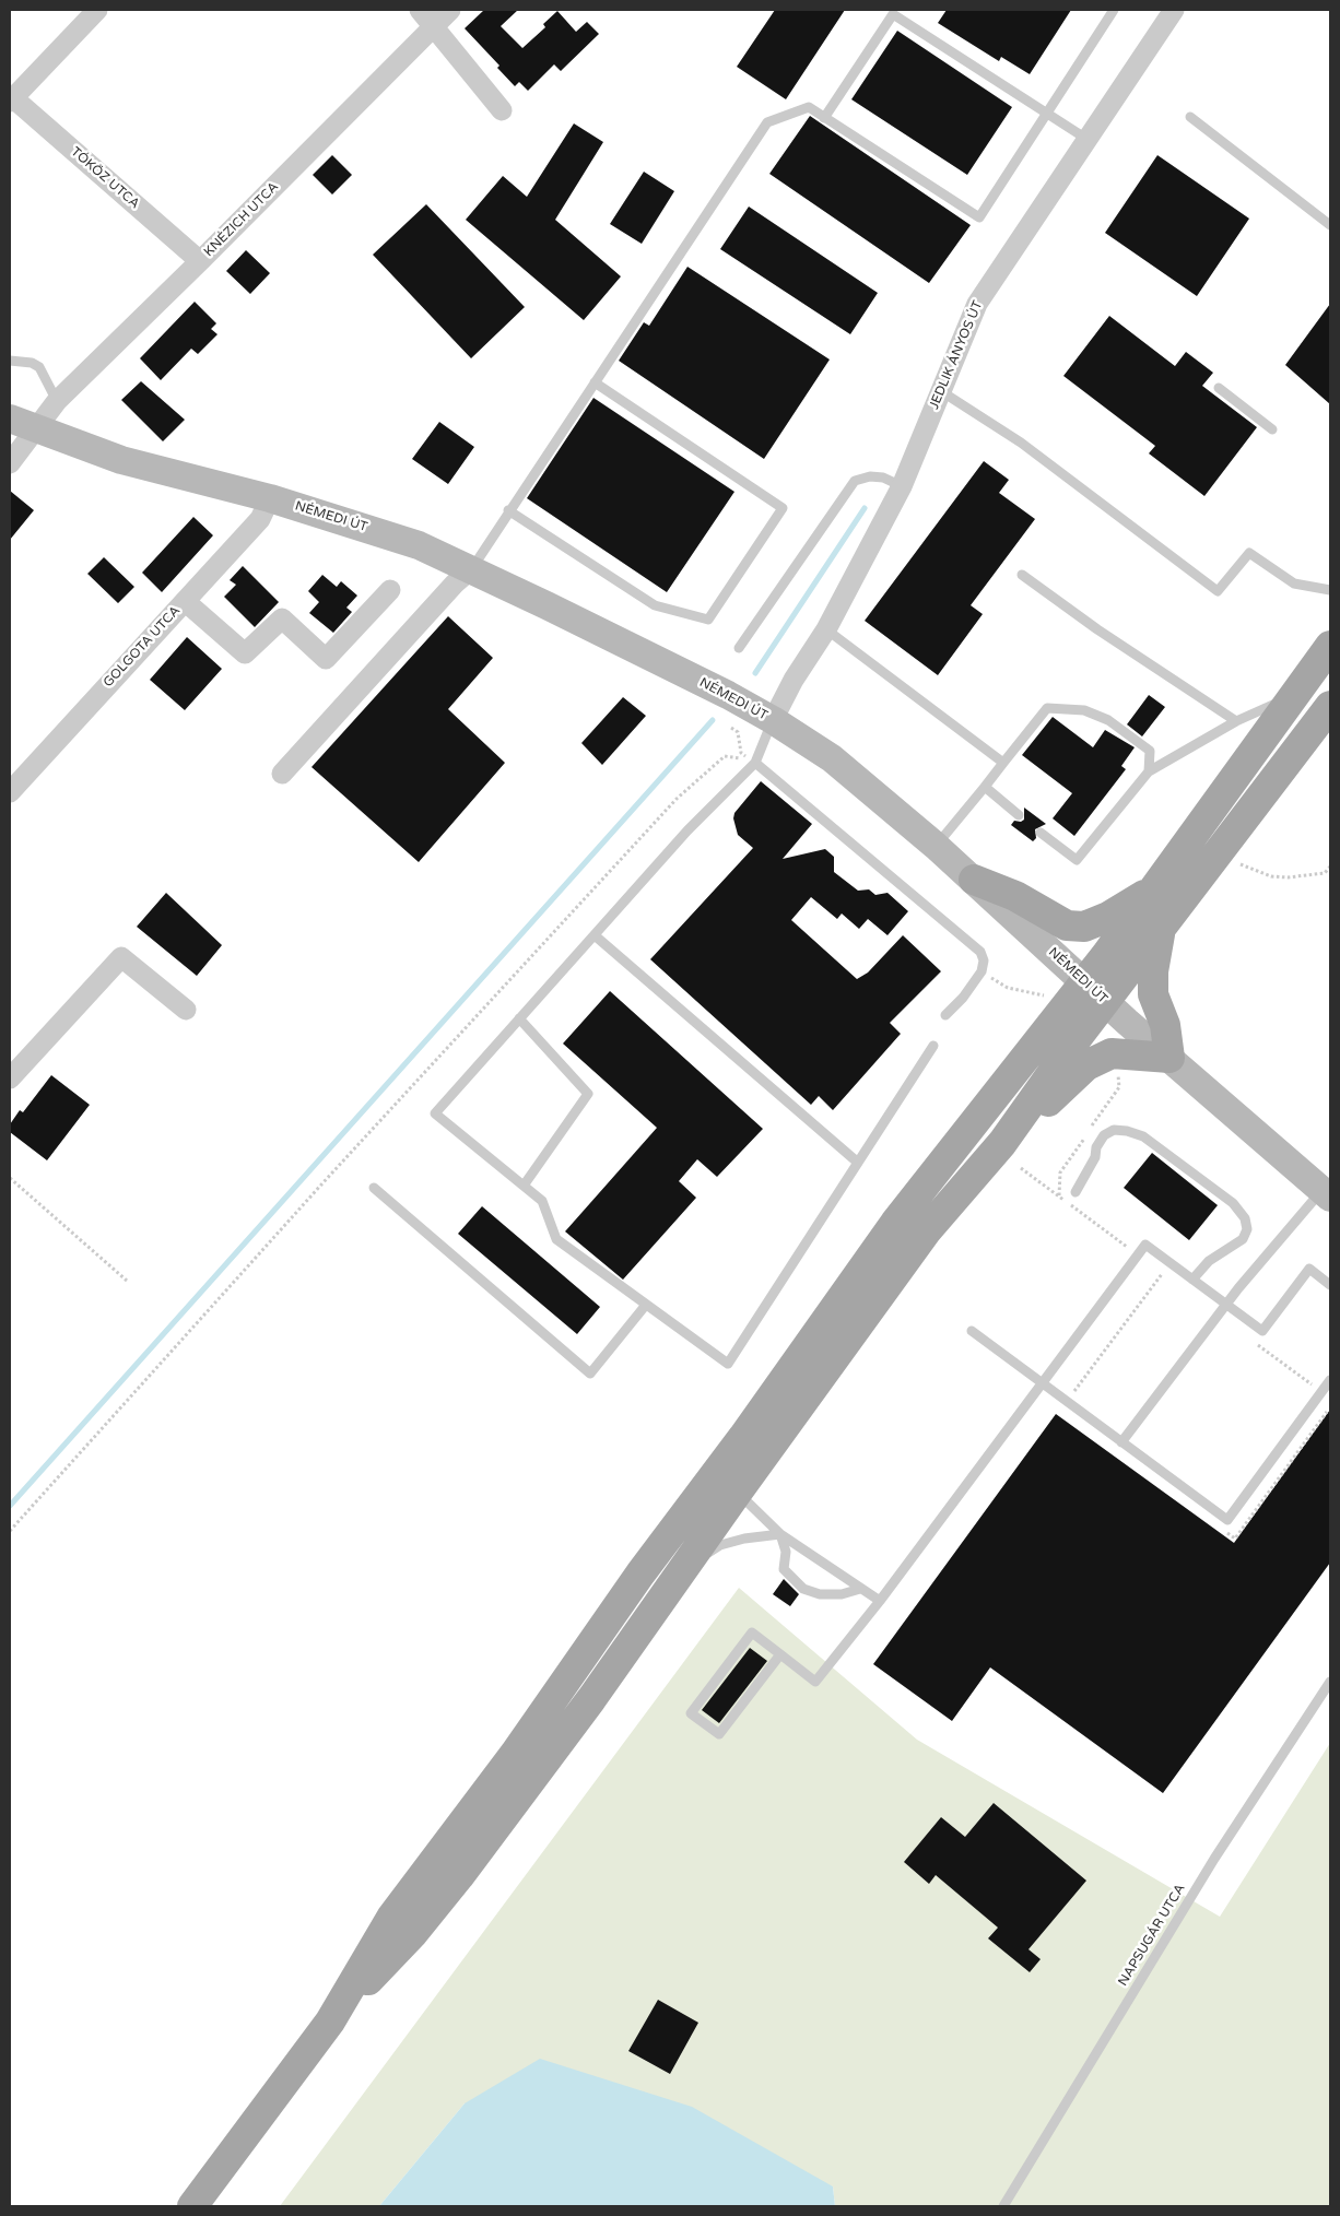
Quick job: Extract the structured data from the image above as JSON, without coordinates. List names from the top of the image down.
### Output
{
  "streets": {
    "main road": ["NÉMEDI ÚT"],
    "street": [
      "TÓKÖZ UTCA",
      "KNÉZICH UTCA",
      "JEDLIK ÁNYOS ÚT",
      "GOLGOTA UTCA"
    ],
    "lane": ["NAPSUGÁR UTCA"]
  },
  "crossings": [
    ["TÓKÖZ UTCA", "KNÉZICH UTCA"],
    ["KNÉZICH UTCA", "NÉMEDI ÚT"],
    ["JEDLIK ÁNYOS ÚT", "NÉMEDI ÚT"],
    ["NÉMEDI ÚT", "GOLGOTA UTCA"]
  ]
}
